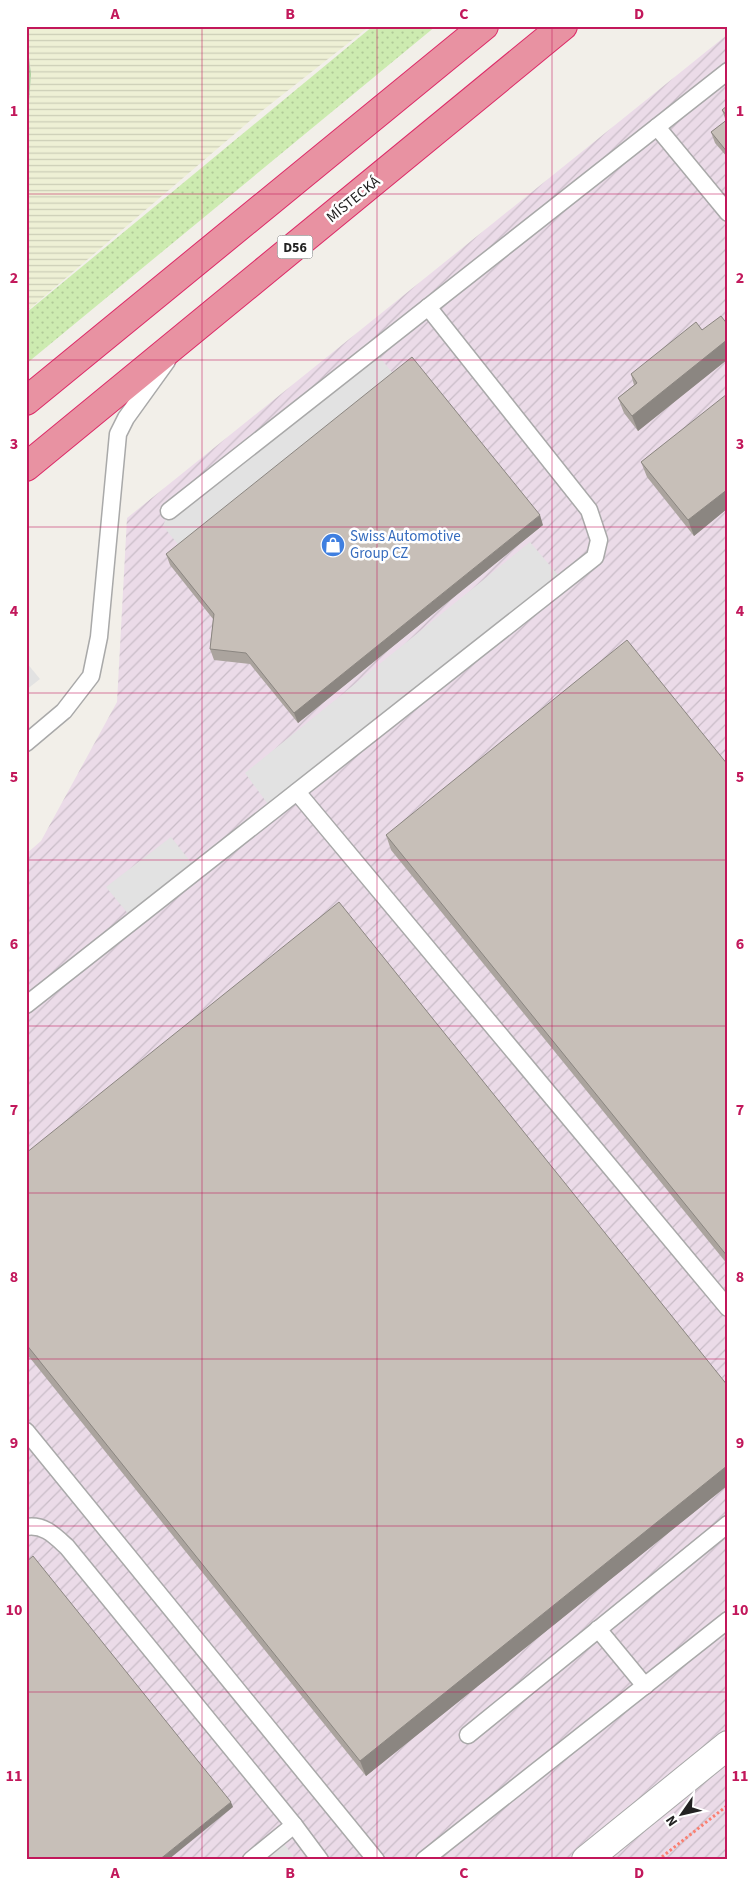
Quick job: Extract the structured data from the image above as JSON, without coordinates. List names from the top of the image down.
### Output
{
  "streets": {
    "highway": ["MÍSTECKÁ", "D56"]
  },
  "places": {
    "shop": ["Swiss Automotive Group CZ"]
  },
  "north": "bottom left",
  "grid": {
    "columns": [
      "A",
      "B",
      "C",
      "D"
    ],
    "rows": [
      "1",
      "2",
      "3",
      "4",
      "5",
      "6",
      "7",
      "8",
      "9",
      "10",
      "11"
    ]
  }
}
